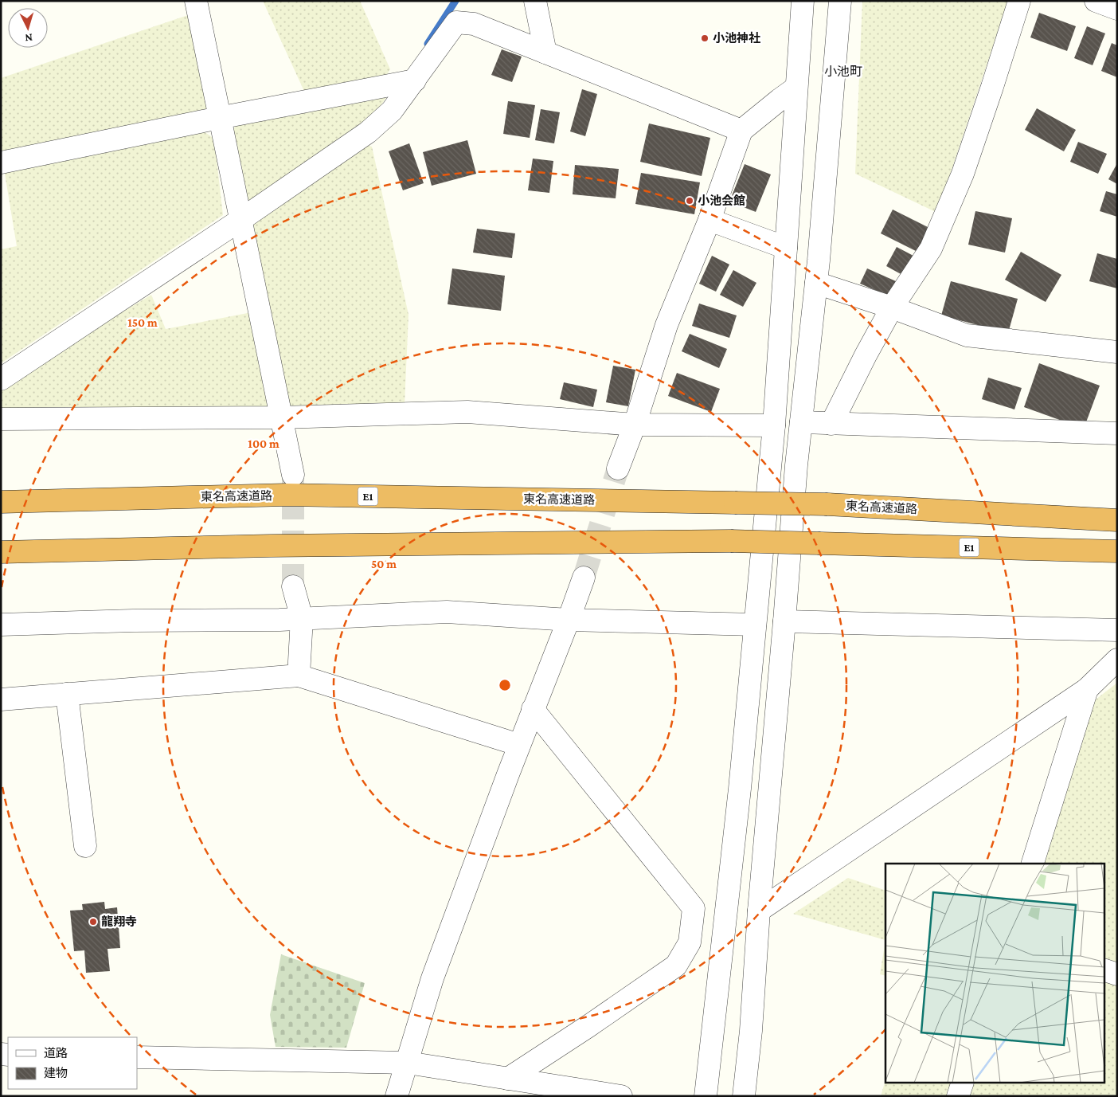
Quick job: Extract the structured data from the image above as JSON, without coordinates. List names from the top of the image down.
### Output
{
  "streets": {
    "highway": ["東名高速道路", "E1"]
  },
  "districts": ["小池町"],
  "places": ["小池神社", "小池会館", "龍翔寺"],
  "legend": ["道路", "建物"],
  "north": "bottom",
  "rings": ["150 m", "100 m", "50 m"]
}
